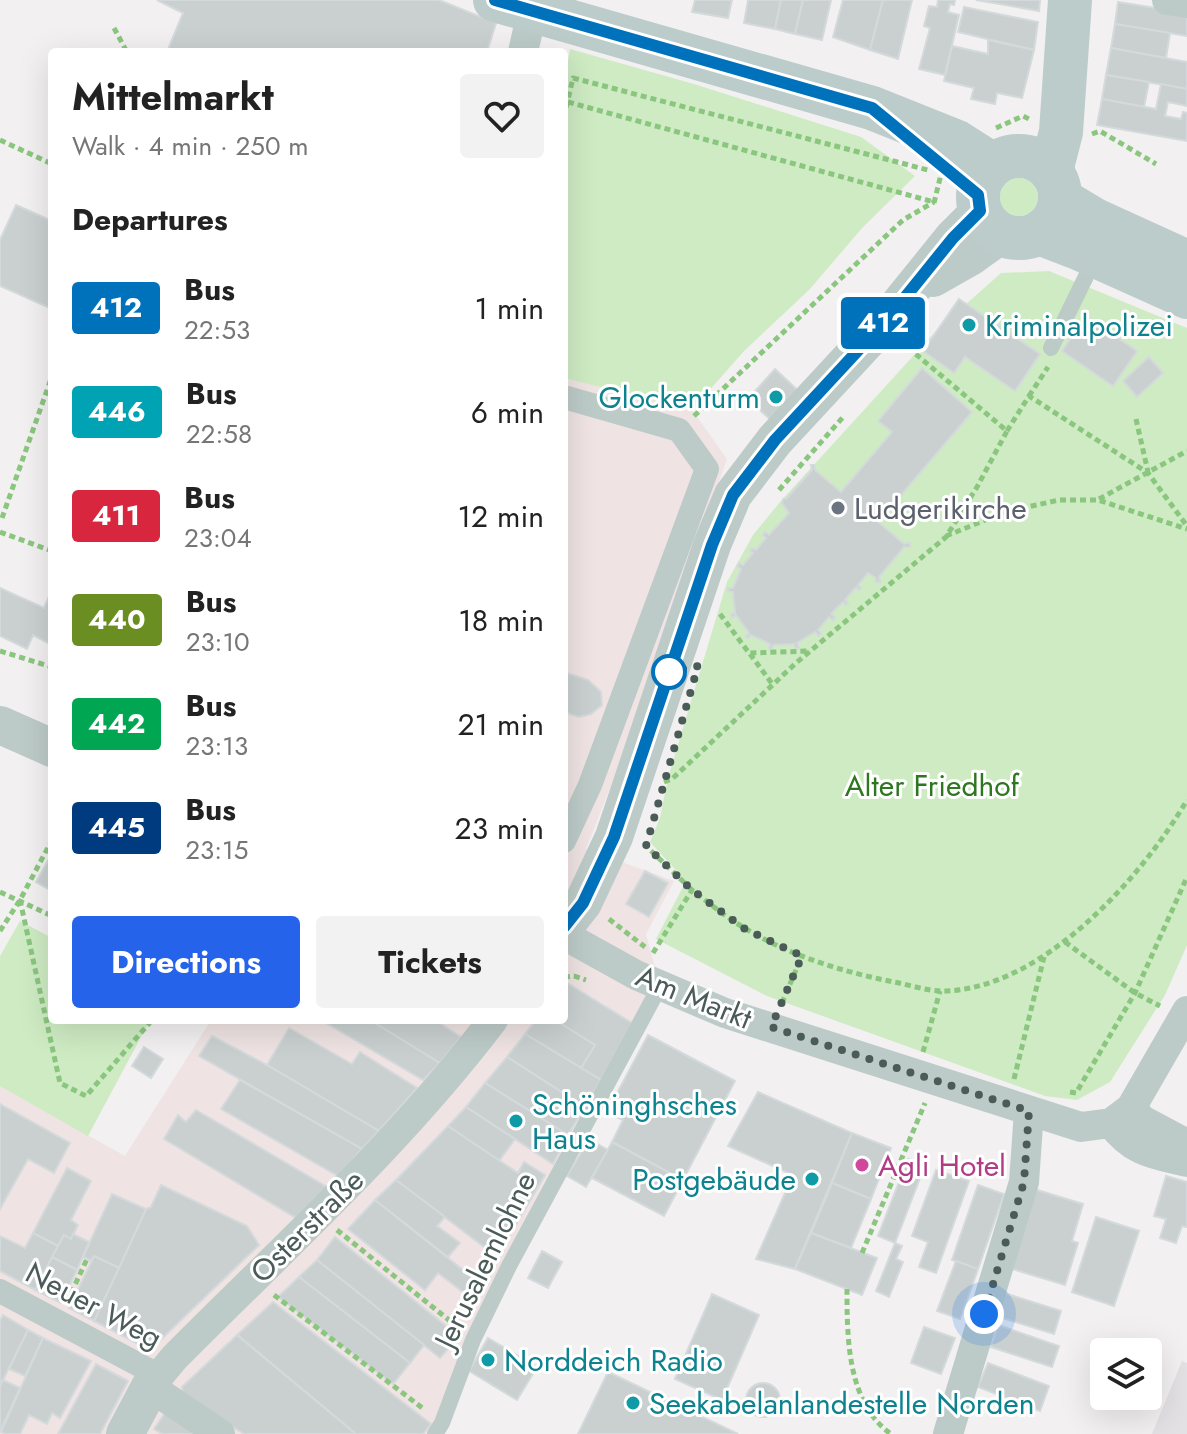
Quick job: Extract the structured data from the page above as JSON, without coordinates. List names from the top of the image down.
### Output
{
  "streets": {
    "street": ["Am Markt", "Osterstraße", "Neuer Weg"],
    "lane": ["Jerusalemlohne"]
  },
  "crossings": [
    ["Am Markt", "Jerusalemlohne"],
    ["Osterstraße", "Neuer Weg"]
  ],
  "parks": ["Alter Friedhof"],
  "places": [
    "Kriminalpolizei",
    "Glockenturm",
    "Ludgerikirche",
    "Schöninghsches Haus",
    "Agli Hotel",
    "Postgebäude",
    "Norddeich Radio",
    "Seekabelanlandestelle Norden"
  ],
  "lines": ["bus line 412"],
  "page": {
    "on_map": "412",
    "heading": [
      ["Mittelmarkt", "Walk · 4 min · 250 m"],
      "Departures"
    ],
    "list": [
      {
        "mark": "412",
        "name": "Bus",
        "note": "22:53",
        "value": "1 min"
      },
      {
        "mark": "446",
        "name": "Bus",
        "note": "22:58",
        "value": "6 min"
      },
      {
        "mark": "411",
        "name": "Bus",
        "note": "23:04",
        "value": "12 min"
      },
      {
        "mark": "440",
        "name": "Bus",
        "note": "23:10",
        "value": "18 min"
      },
      {
        "mark": "442",
        "name": "Bus",
        "note": "23:13",
        "value": "21 min"
      },
      {
        "mark": "445",
        "name": "Bus",
        "note": "23:15",
        "value": "23 min"
      }
    ],
    "buttons": ["Directions", "Tickets"]
  }
}
